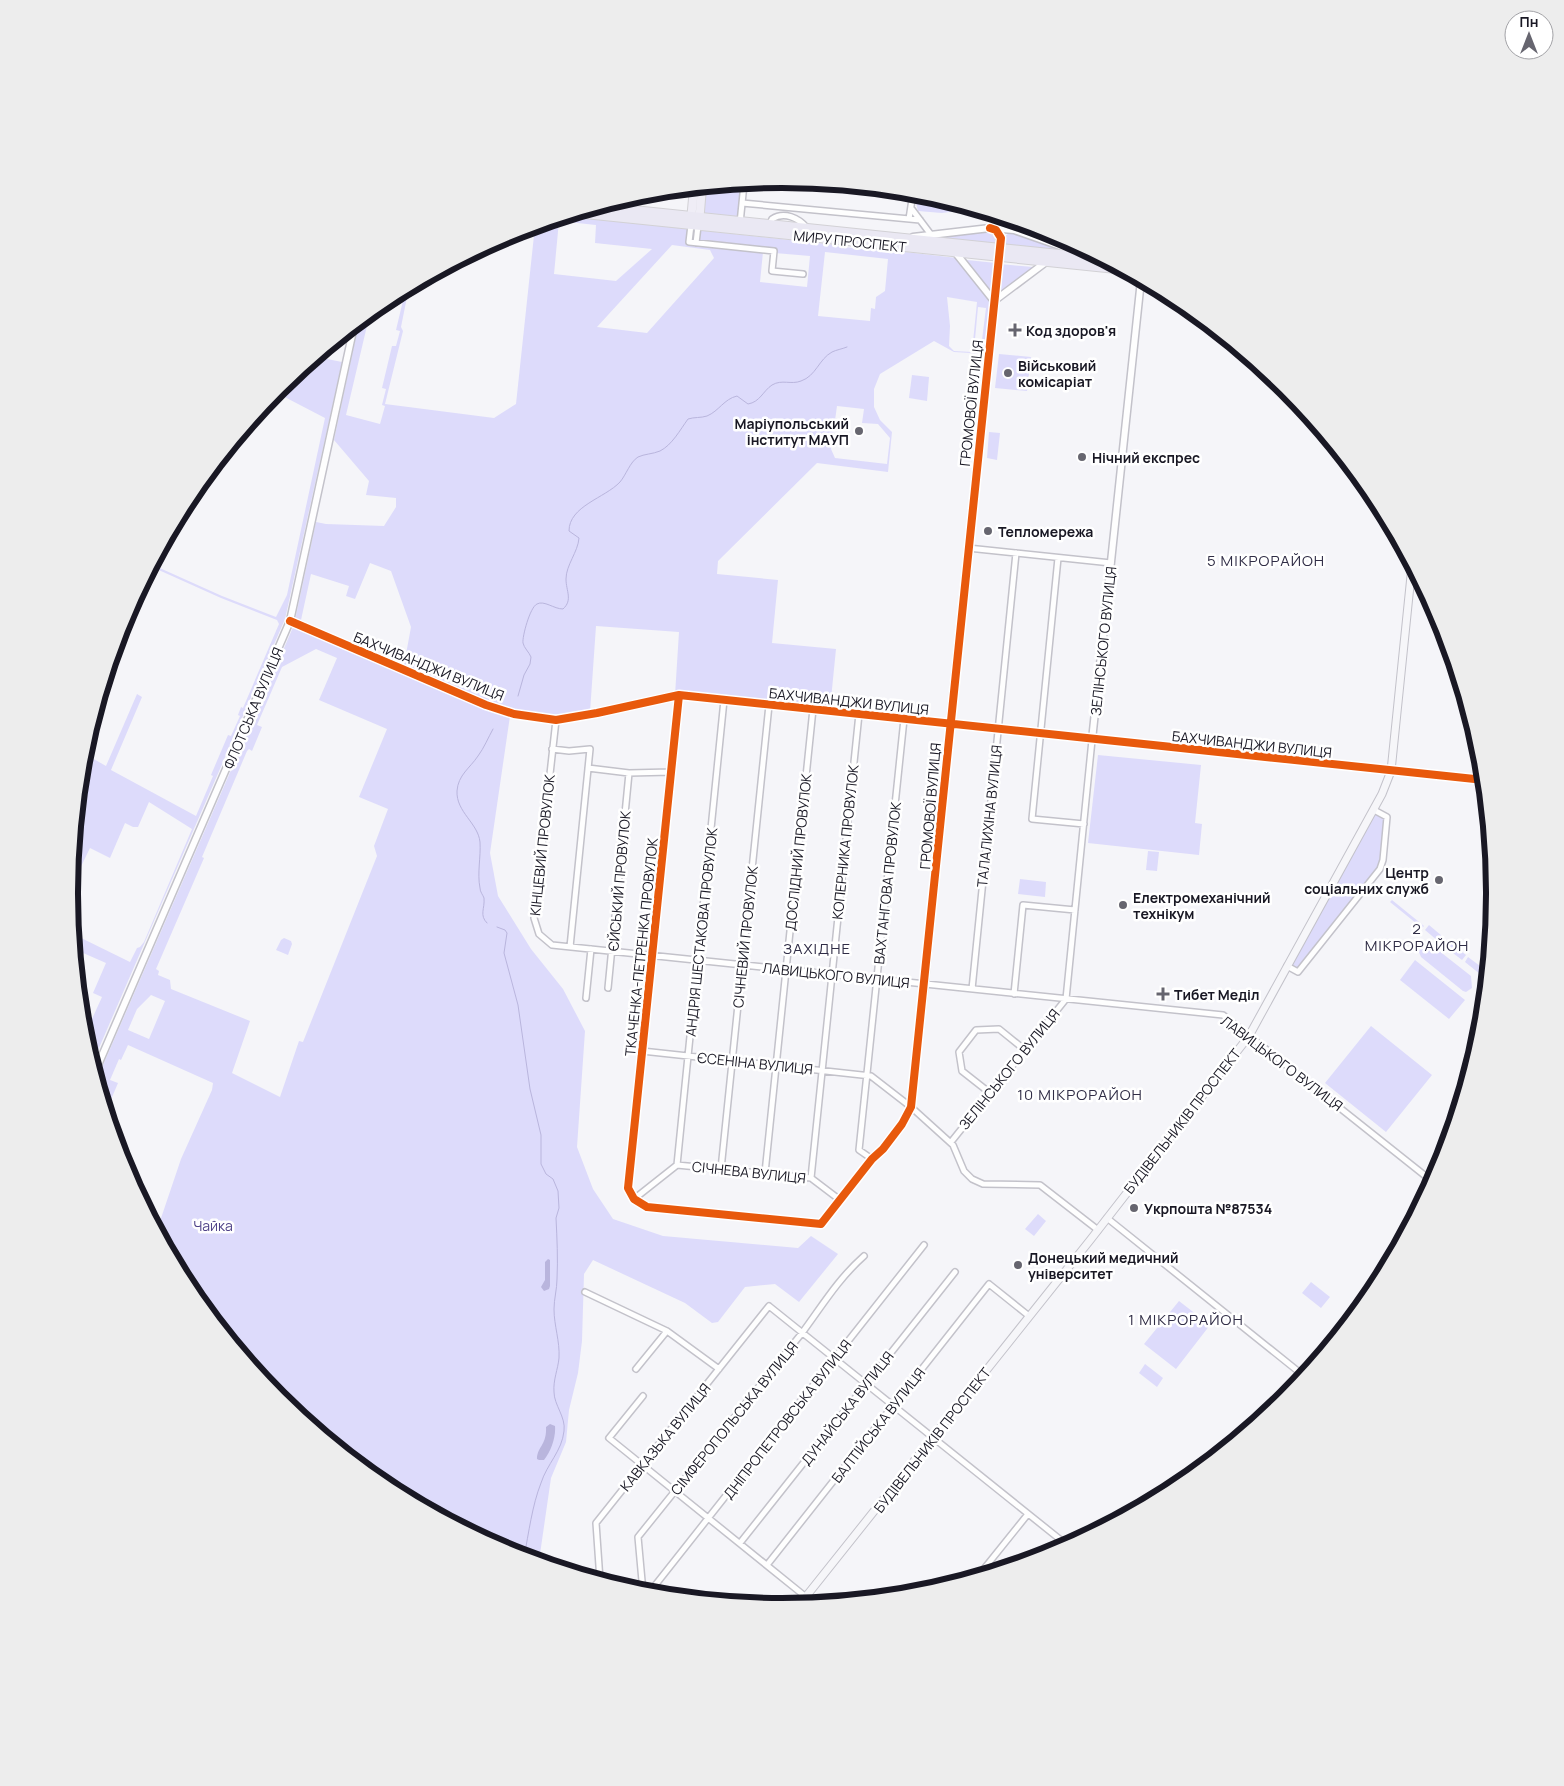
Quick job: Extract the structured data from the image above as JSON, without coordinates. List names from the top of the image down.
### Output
{
  "streets": {
    "highway": ["МИРУ ПРОСПЕКТ"],
    "main road": ["БУДІВЕЛЬНИКІВ ПРОСПЕКТ"],
    "street": [
      "ГРОМОВОЇ ВУЛИЦЯ",
      "ЗЕЛІНСЬКОГО ВУЛИЦЯ",
      "БАХЧИВАНДЖИ ВУЛИЦЯ",
      "ФЛОТСЬКА ВУЛИЦЯ",
      "ТАЛАЛИХІНА ВУЛИЦЯ",
      "КОПЕРНИКА ПРОВУЛОК",
      "КІНЦЕВИЙ ПРОВУЛОК",
      "ДОСЛІДНИЙ ПРОВУЛОК",
      "ЄЙСЬКИЙ ПРОВУЛОК",
      "ВАХТАНГОВА ПРОВУЛОК",
      "АНДРІЯ ШЕСТАКОВА ПРОВУЛОК",
      "СІЧНЕВИЙ ПРОВУЛОК",
      "ТКАЧЕНКА-ПЕТРЕНКА ПРОВУЛОК",
      "ЛАВИЦЬКОГО ВУЛИЦЯ",
      "ЄСЕНІНА ВУЛИЦЯ",
      "СІЧНЕВА ВУЛИЦЯ",
      "ДУНАЙСЬКА ВУЛИЦЯ",
      "СІМФЕРОПОЛЬСЬКА ВУЛИЦЯ",
      "ДНІПРОПЕТРОВСЬКА ВУЛИЦЯ",
      "БАЛТІЙСЬКА ВУЛИЦЯ",
      "КАВКАЗЬКА ВУЛИЦЯ"
    ]
  },
  "crossings": [
    ["ГРОМОВОЇ ВУЛИЦЯ", "БАХЧИВАНДЖИ ВУЛИЦЯ"],
    ["ГРОМОВОЇ ВУЛИЦЯ", "ВАХТАНГОВА ПРОВУЛОК"],
    ["ГРОМОВОЇ ВУЛИЦЯ", "ТКАЧЕНКА-ПЕТРЕНКА ПРОВУЛОК"],
    ["ГРОМОВОЇ ВУЛИЦЯ", "ЛАВИЦЬКОГО ВУЛИЦЯ"],
    ["ГРОМОВОЇ ВУЛИЦЯ", "СІЧНЕВА ВУЛИЦЯ"],
    ["ЗЕЛІНСЬКОГО ВУЛИЦЯ", "БАХЧИВАНДЖИ ВУЛИЦЯ"],
    ["ЗЕЛІНСЬКОГО ВУЛИЦЯ", "ЛАВИЦЬКОГО ВУЛИЦЯ"],
    ["БАХЧИВАНДЖИ ВУЛИЦЯ", "ФЛОТСЬКА ВУЛИЦЯ"],
    ["БАХЧИВАНДЖИ ВУЛИЦЯ", "ТАЛАЛИХІНА ВУЛИЦЯ"],
    ["БАХЧИВАНДЖИ ВУЛИЦЯ", "КОПЕРНИКА ПРОВУЛОК"],
    ["БАХЧИВАНДЖИ ВУЛИЦЯ", "КІНЦЕВИЙ ПРОВУЛОК"],
    ["БАХЧИВАНДЖИ ВУЛИЦЯ", "ДОСЛІДНИЙ ПРОВУЛОК"],
    ["БАХЧИВАНДЖИ ВУЛИЦЯ", "ВАХТАНГОВА ПРОВУЛОК"],
    ["БАХЧИВАНДЖИ ВУЛИЦЯ", "АНДРІЯ ШЕСТАКОВА ПРОВУЛОК"],
    ["БАХЧИВАНДЖИ ВУЛИЦЯ", "СІЧНЕВИЙ ПРОВУЛОК"],
    ["БАХЧИВАНДЖИ ВУЛИЦЯ", "ТКАЧЕНКА-ПЕТРЕНКА ПРОВУЛОК"],
    ["БАХЧИВАНДЖИ ВУЛИЦЯ", "БУДІВЕЛЬНИКІВ ПРОСПЕКТ"],
    ["ТАЛАЛИХІНА ВУЛИЦЯ", "ЛАВИЦЬКОГО ВУЛИЦЯ"],
    ["КОПЕРНИКА ПРОВУЛОК", "ЛАВИЦЬКОГО ВУЛИЦЯ"],
    ["КОПЕРНИКА ПРОВУЛОК", "ЄСЕНІНА ВУЛИЦЯ"],
    ["КОПЕРНИКА ПРОВУЛОК", "СІЧНЕВА ВУЛИЦЯ"],
    ["КІНЦЕВИЙ ПРОВУЛОК", "ЛАВИЦЬКОГО ВУЛИЦЯ"],
    ["ДОСЛІДНИЙ ПРОВУЛОК", "ЛАВИЦЬКОГО ВУЛИЦЯ"],
    ["ДОСЛІДНИЙ ПРОВУЛОК", "ЄСЕНІНА ВУЛИЦЯ"],
    ["ДОСЛІДНИЙ ПРОВУЛОК", "СІЧНЕВА ВУЛИЦЯ"],
    ["ЄЙСЬКИЙ ПРОВУЛОК", "ЛАВИЦЬКОГО ВУЛИЦЯ"],
    ["ВАХТАНГОВА ПРОВУЛОК", "ЛАВИЦЬКОГО ВУЛИЦЯ"],
    ["ВАХТАНГОВА ПРОВУЛОК", "ЄСЕНІНА ВУЛИЦЯ"],
    ["АНДРІЯ ШЕСТАКОВА ПРОВУЛОК", "ЛАВИЦЬКОГО ВУЛИЦЯ"],
    ["АНДРІЯ ШЕСТАКОВА ПРОВУЛОК", "ЄСЕНІНА ВУЛИЦЯ"],
    ["АНДРІЯ ШЕСТАКОВА ПРОВУЛОК", "СІЧНЕВА ВУЛИЦЯ"],
    ["СІЧНЕВИЙ ПРОВУЛОК", "ЛАВИЦЬКОГО ВУЛИЦЯ"],
    ["СІЧНЕВИЙ ПРОВУЛОК", "ЄСЕНІНА ВУЛИЦЯ"],
    ["СІЧНЕВИЙ ПРОВУЛОК", "СІЧНЕВА ВУЛИЦЯ"],
    ["ТКАЧЕНКА-ПЕТРЕНКА ПРОВУЛОК", "ЛАВИЦЬКОГО ВУЛИЦЯ"],
    ["ТКАЧЕНКА-ПЕТРЕНКА ПРОВУЛОК", "ЄСЕНІНА ВУЛИЦЯ"],
    ["ТКАЧЕНКА-ПЕТРЕНКА ПРОВУЛОК", "СІЧНЕВА ВУЛИЦЯ"],
    ["ЛАВИЦЬКОГО ВУЛИЦЯ", "БУДІВЕЛЬНИКІВ ПРОСПЕКТ"],
    ["БУДІВЕЛЬНИКІВ ПРОСПЕКТ", "БАЛТІЙСЬКА ВУЛИЦЯ"],
    ["СІМФЕРОПОЛЬСЬКА ВУЛИЦЯ", "КАВКАЗЬКА ВУЛИЦЯ"]
  ],
  "districts": [
    "5 МІКРОРАЙОН",
    "2 МІКРОРАЙОН",
    "ЗАХІДНЕ",
    "10 МІКРОРАЙОН",
    "1 МІКРОРАЙОН"
  ],
  "parks": ["Чайка"],
  "places": {
    "health": ["Код здоров'я", "Тибет Меділ"],
    "other": [
      "Військовий комісаріат",
      "Маріупольський інститут МАУП",
      "Нічний експрес",
      "Тепломережа",
      "Центр соціальних служб",
      "Електромеханічний технікум",
      "Укрпошта №87534",
      "Донецький медичний університет"
    ]
  },
  "north": "top"
}
